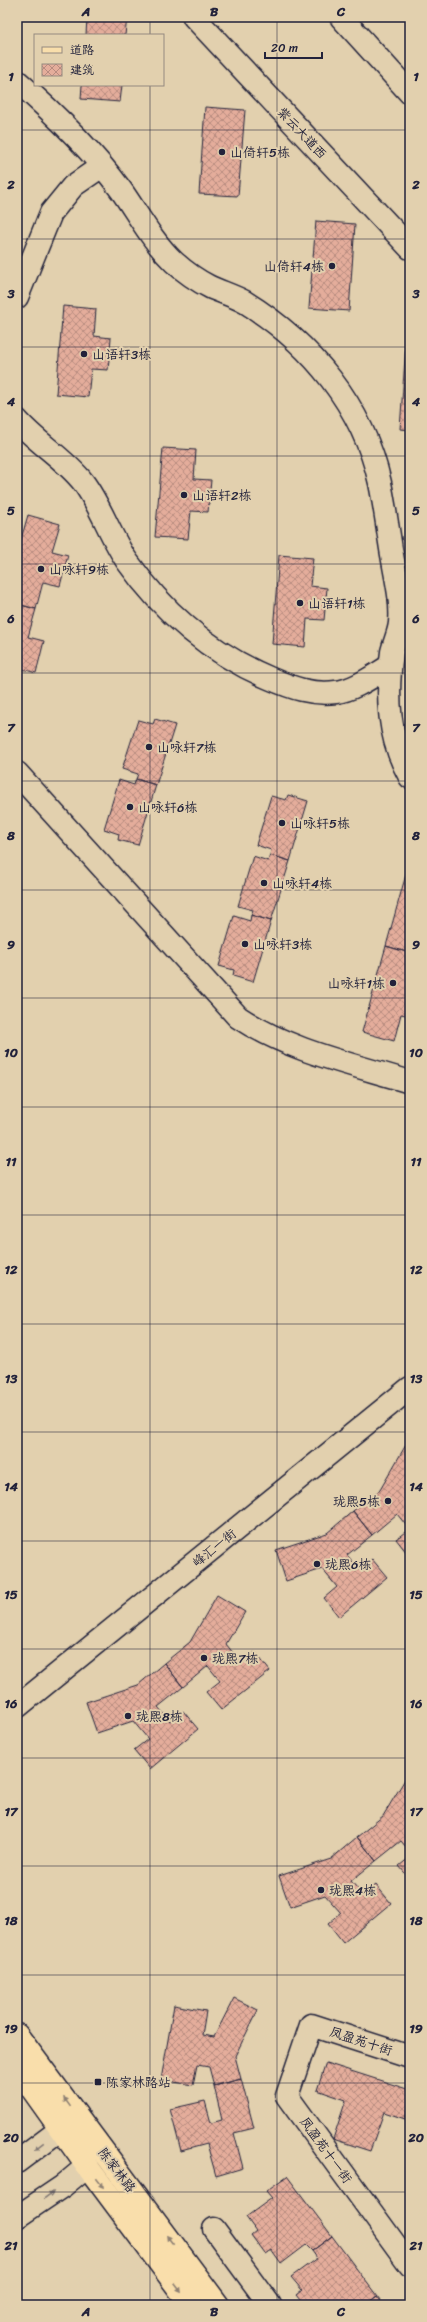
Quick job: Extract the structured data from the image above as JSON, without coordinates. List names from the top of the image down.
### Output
{
  "streets": {
    "main road": ["陈家林路"],
    "street": [
      "紫云大道西",
      "峰汇一街",
      "凤盈苑十街",
      "凤盈苑十一街"
    ]
  },
  "crossings": [
    ["凤盈苑十街", "凤盈苑十一街"]
  ],
  "places": {
    "other": [
      "山倚轩5栋",
      "山倚轩4栋",
      "山语轩3栋",
      "山语轩2栋",
      "山咏轩9栋",
      "山语轩1栋",
      "山咏轩7栋",
      "山咏轩6栋",
      "山咏轩5栋",
      "山咏轩4栋",
      "山咏轩3栋",
      "山咏轩1栋",
      "珑熙5栋",
      "珑熙6栋",
      "珑熙7栋",
      "珑熙8栋",
      "珑熙4栋"
    ],
    "transit": ["陈家林路站"]
  },
  "legend": ["道路", "建筑"],
  "scale_bar": "20 m",
  "grid": {
    "columns": ["A", "B", "C"],
    "rows": [
      "1",
      "2",
      "3",
      "4",
      "5",
      "6",
      "7",
      "8",
      "9",
      "10",
      "11",
      "12",
      "13",
      "14",
      "15",
      "16",
      "17",
      "18",
      "19",
      "20",
      "21"
    ]
  }
}
